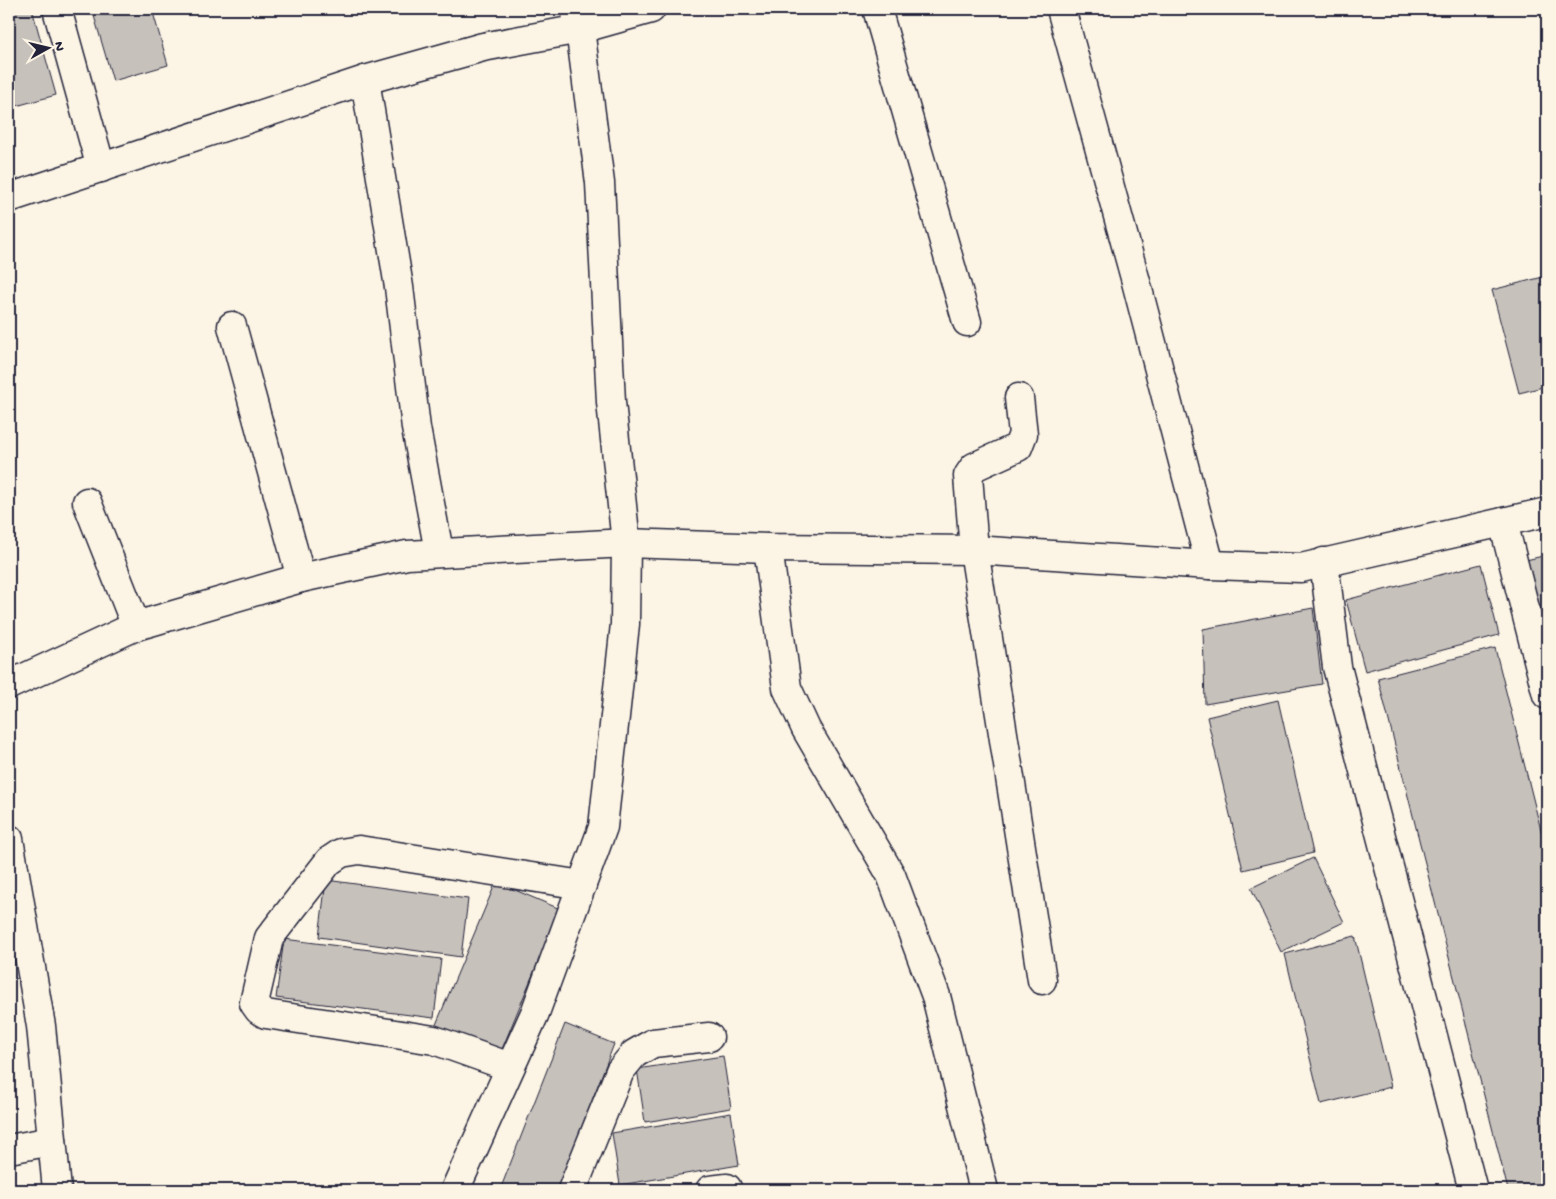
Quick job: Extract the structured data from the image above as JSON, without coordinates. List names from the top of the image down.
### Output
{
  "north": "right"
}
